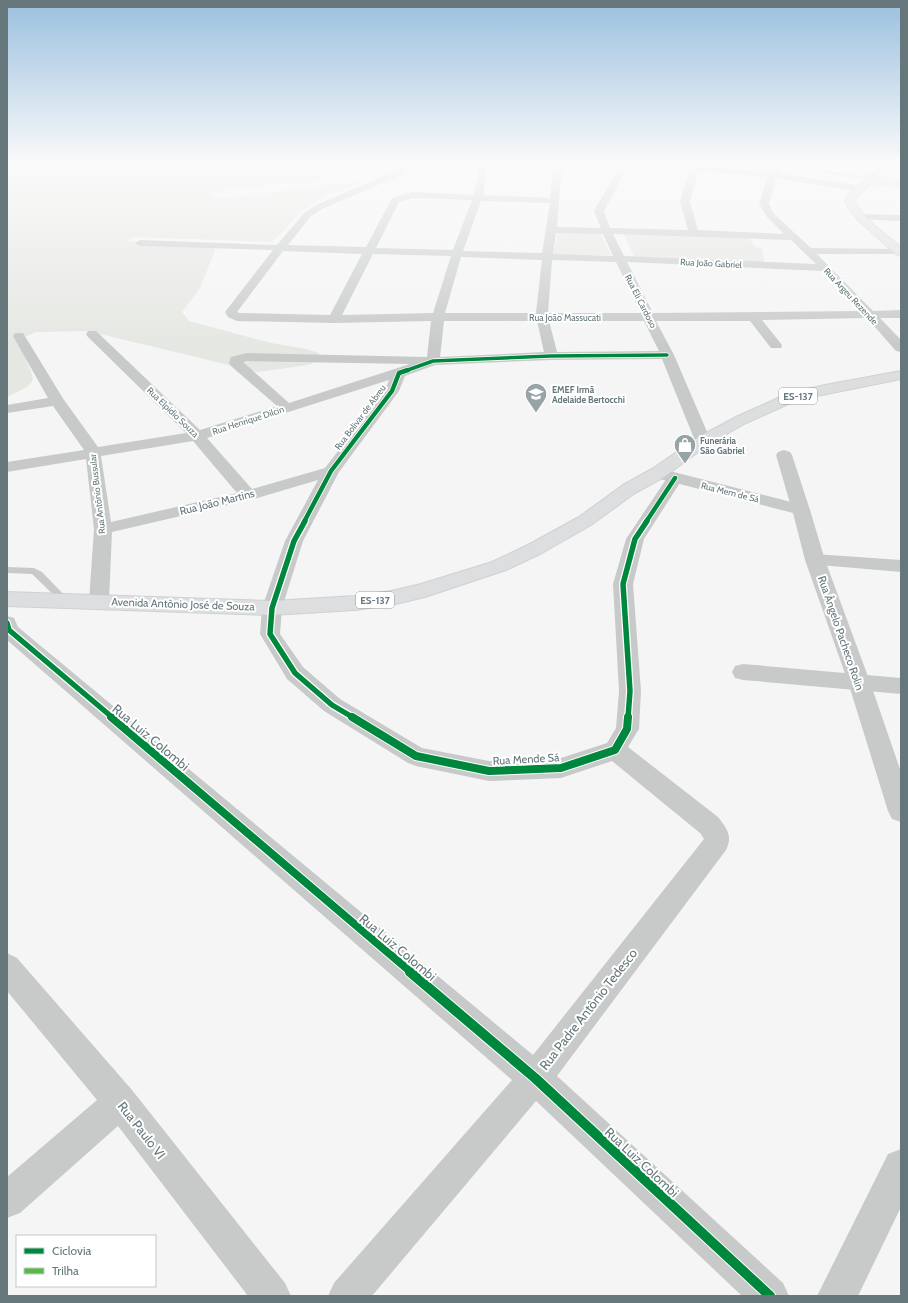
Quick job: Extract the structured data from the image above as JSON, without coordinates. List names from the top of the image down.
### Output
{
  "streets": {
    "main road": ["ES-137", "Avenida Antônio José de Souza"],
    "street": [
      "Rua João Gabriel",
      "Rua Argeu Rezende",
      "Rua Eli Cardoso",
      "Rua João Massucati",
      "Rua Elpídio Souza",
      "Rua Bolivar de Abreu",
      "Rua Henrique Dilcin",
      "Rua Mem de Sá",
      "Rua Antônio Bussular",
      "Rua João Martins",
      "Rua Ângelo Pacheco Rolin",
      "Rua Luiz Colombi",
      "Rua Mende Sá",
      "Rua Padre Antônio Tedesco",
      "Rua Paulo VI"
    ]
  },
  "crossings": [
    ["Rua João Gabriel", "Rua Argeu Rezende"],
    ["Rua João Gabriel", "Rua Eli Cardoso"],
    ["Rua João Gabriel", "Rua João Massucati"],
    ["Rua Argeu Rezende", "Rua João Massucati"],
    ["Rua Eli Cardoso", "Rua João Massucati"],
    ["Rua Eli Cardoso", "ES-137"],
    ["Rua Eli Cardoso", "Avenida Antônio José de Souza"],
    ["ES-137", "Avenida Antônio José de Souza"],
    ["Rua Elpídio Souza", "Rua Henrique Dilcin"],
    ["Rua Elpídio Souza", "Rua João Martins"],
    ["Rua Bolivar de Abreu", "Rua Henrique Dilcin"],
    ["Rua Bolivar de Abreu", "Rua João Martins"],
    ["Rua Bolivar de Abreu", "Avenida Antônio José de Souza"],
    ["Rua Bolivar de Abreu", "Rua Mende Sá"],
    ["Rua Henrique Dilcin", "Rua Antônio Bussular"],
    ["Rua Mem de Sá", "Avenida Antônio José de Souza"],
    ["Rua Mem de Sá", "Rua Ângelo Pacheco Rolin"],
    ["Rua Antônio Bussular", "Rua João Martins"],
    ["Rua Antônio Bussular", "Avenida Antônio José de Souza"],
    ["Avenida Antônio José de Souza", "Rua Mende Sá"],
    ["Rua Luiz Colombi", "Rua Padre Antônio Tedesco"],
    ["Rua Mende Sá", "Rua Padre Antônio Tedesco"]
  ],
  "places": {
    "school or university": ["EMEF Irmã Adelaide Bertocchi"],
    "shop": ["Funerária São Gabriel"]
  },
  "legend": ["Ciclovia", "Trilha"]
}
